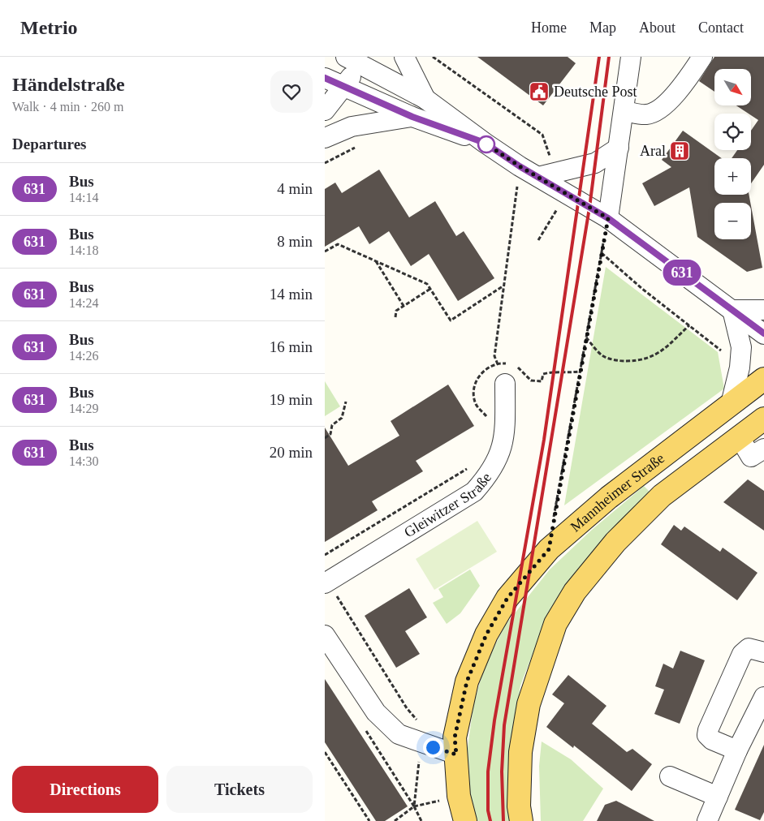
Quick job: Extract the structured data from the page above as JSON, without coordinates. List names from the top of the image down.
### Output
{
  "streets": {
    "main road": ["Mannheimer Straße"],
    "street": ["Gleiwitzer Straße"]
  },
  "places": {
    "public building": ["Deutsche Post"],
    "building": ["Aral"]
  },
  "lines": ["bus line 631"],
  "north": "bottom right",
  "page": {
    "header": "Metrio",
    "nav": [
      "Home",
      "Map",
      "About",
      "Contact"
    ],
    "heading": [
      ["Händelstraße", "Walk · 4 min · 260 m"],
      "Departures"
    ],
    "on_map": "631",
    "map_buttons": ["+", "−"],
    "list": [
      {
        "mark": "631",
        "name": "Bus",
        "note": "14:14",
        "value": "4 min"
      },
      {
        "mark": "631",
        "name": "Bus",
        "note": "14:18",
        "value": "8 min"
      },
      {
        "mark": "631",
        "name": "Bus",
        "note": "14:24",
        "value": "14 min"
      },
      {
        "mark": "631",
        "name": "Bus",
        "note": "14:26",
        "value": "16 min"
      },
      {
        "mark": "631",
        "name": "Bus",
        "note": "14:29",
        "value": "19 min"
      },
      {
        "mark": "631",
        "name": "Bus",
        "note": "14:30",
        "value": "20 min"
      }
    ],
    "buttons": ["Directions", "Tickets"]
  }
}
